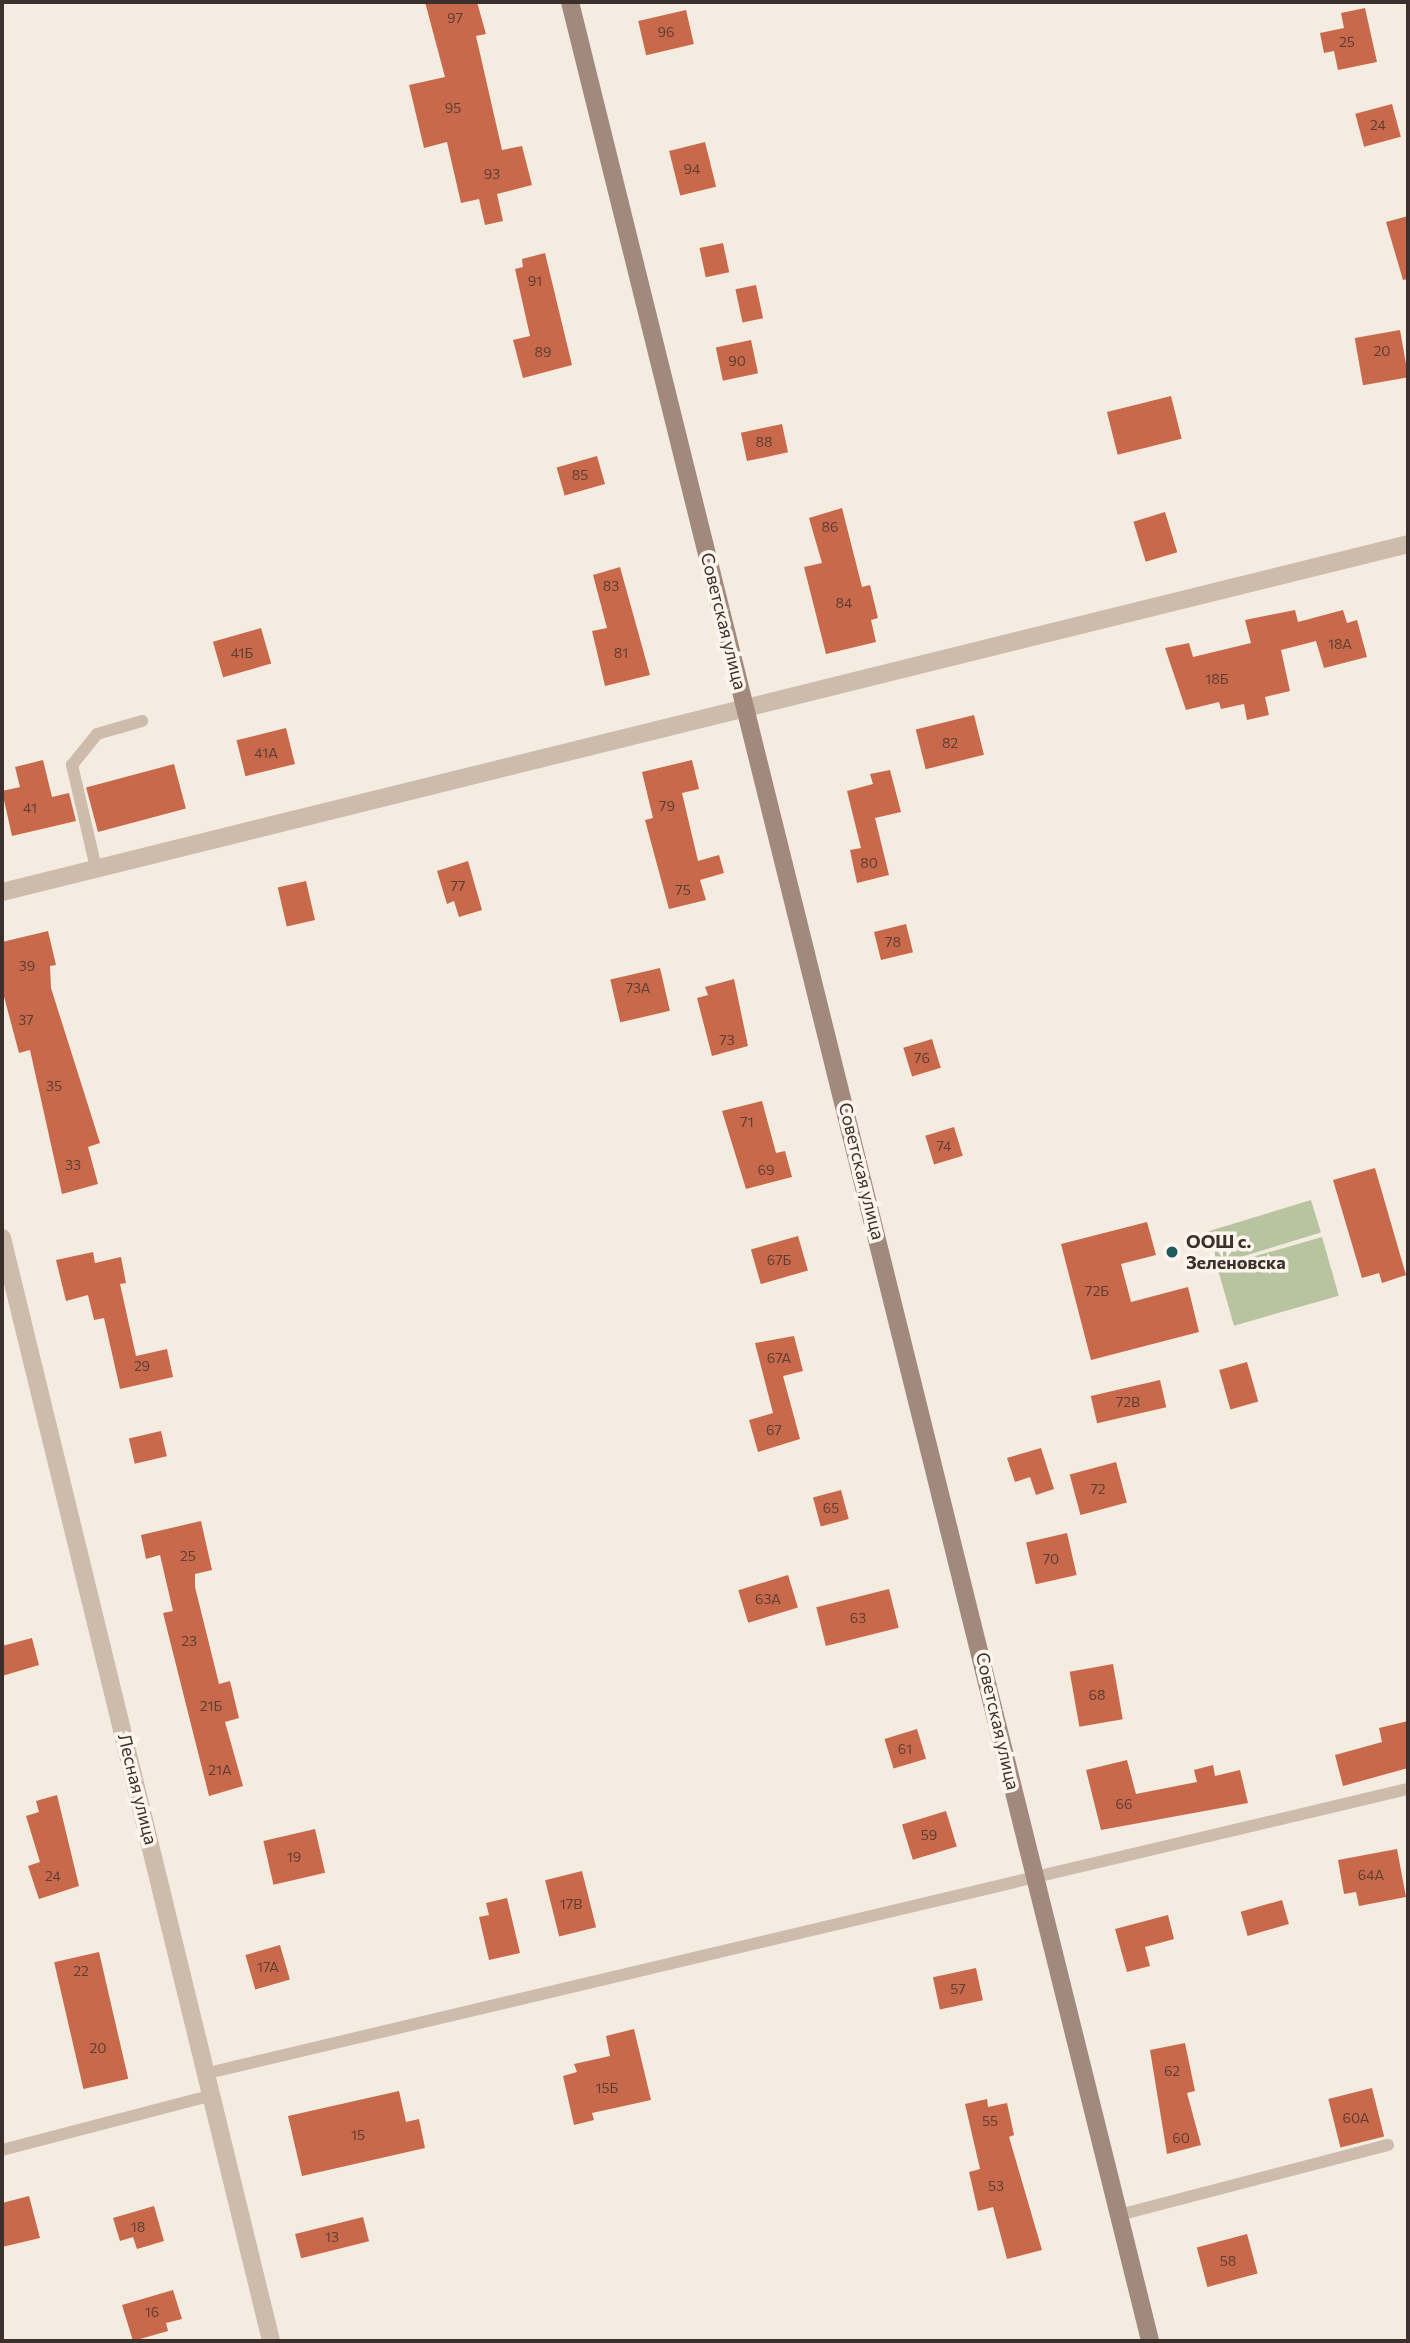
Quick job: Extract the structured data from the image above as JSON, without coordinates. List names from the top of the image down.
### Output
{
  "streets": {
    "street": ["Советская улица", "Лесная улица"]
  },
  "places": ["ООШ с. Зеленовска"],
  "house_numbers": [
    "97",
    "96",
    "25",
    "95",
    "24",
    "94",
    "93",
    "91",
    "20",
    "89",
    "90",
    "88",
    "85",
    "86",
    "83",
    "84",
    "18А",
    "41Б",
    "81",
    "18Б",
    "82",
    "41А",
    "79",
    "41",
    "80",
    "77",
    "75",
    "78",
    "39",
    "73А",
    "37",
    "73",
    "76",
    "35",
    "71",
    "74",
    "33",
    "69",
    "67Б",
    "72Б",
    "67А",
    "29",
    "72В",
    "67",
    "72",
    "65",
    "25",
    "70",
    "63А",
    "63",
    "23",
    "68",
    "21Б",
    "61",
    "21А",
    "66",
    "59",
    "19",
    "64А",
    "24",
    "17В",
    "17А",
    "22",
    "57",
    "20",
    "62",
    "15Б",
    "60А",
    "55",
    "15",
    "60",
    "53",
    "18",
    "13",
    "58",
    "16"
  ]
}
